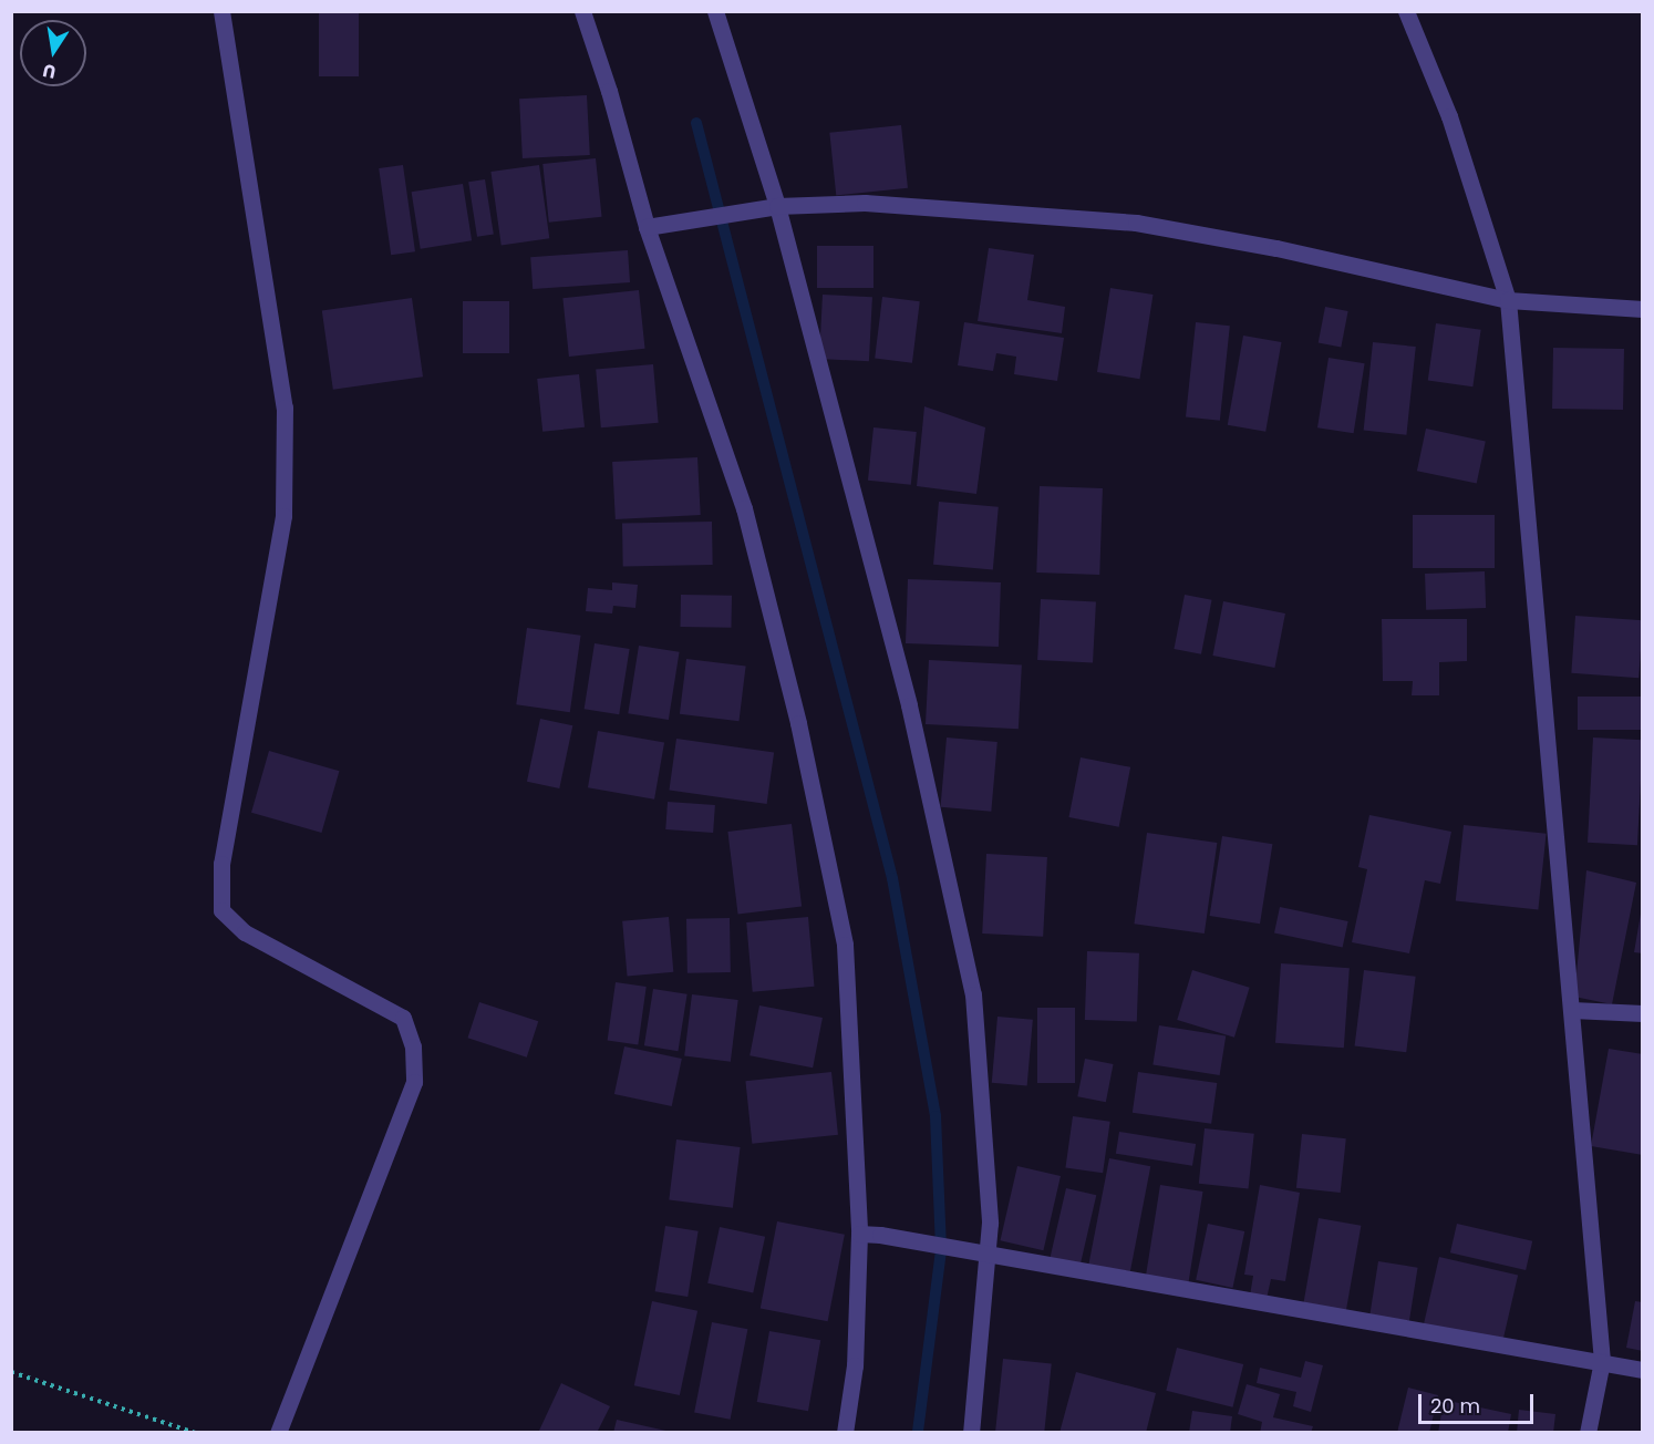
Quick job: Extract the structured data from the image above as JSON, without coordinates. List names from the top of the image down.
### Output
{
  "scale_bar": "20 m",
  "north": "bottom"
}
